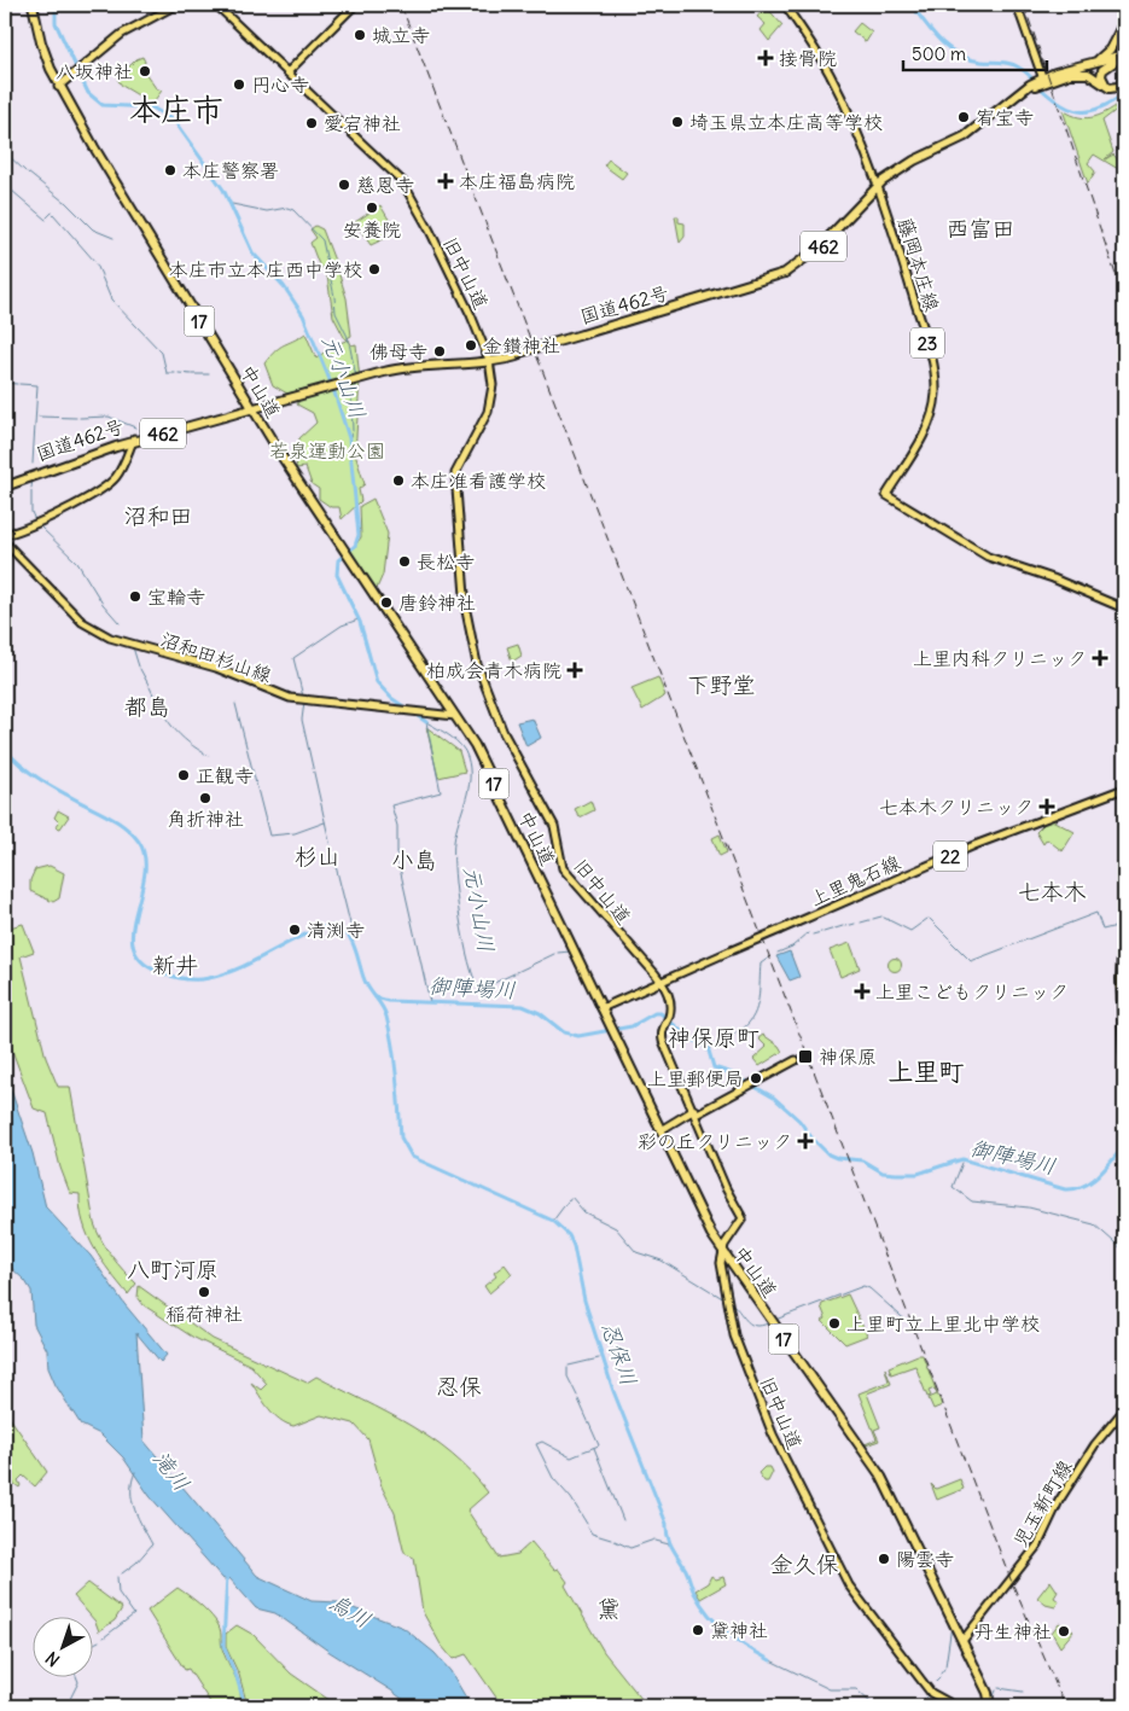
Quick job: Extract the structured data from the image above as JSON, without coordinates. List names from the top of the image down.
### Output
{
  "streets": {
    "highway": [
      "462",
      "国道462号",
      "17",
      "中山道"
    ],
    "main road": [
      "藤岡本庄線",
      "旧中山道",
      "23",
      "沼和田杉山線",
      "22",
      "上里鬼石線",
      "児玉新町線"
    ]
  },
  "crossings": [
    ["藤岡本庄線", "国道462号"],
    ["旧中山道", "国道462号"],
    ["旧中山道", "中山道"],
    ["旧中山道", "上里鬼石線"],
    ["国道462号", "中山道"],
    ["中山道", "沼和田杉山線"],
    ["中山道", "上里鬼石線"],
    ["中山道", "児玉新町線"]
  ],
  "districts": [
    "本庄市",
    "西富田",
    "沼和田",
    "下野堂",
    "都島",
    "杉山",
    "小島",
    "七本木",
    "新井",
    "神保原町",
    "上里町",
    "八町河原",
    "忍保",
    "金久保",
    "黛"
  ],
  "water": [
    "元小山川",
    "御陣場川",
    "忍保川",
    "滝川",
    "烏川"
  ],
  "parks": ["若泉運動公園"],
  "places": {
    "other": [
      "城立寺",
      "八坂神社",
      "円心寺",
      "宥宝寺",
      "埼玉県立本庄高等学校",
      "愛宕神社",
      "本庄警察署",
      "慈恩寺",
      "安養院",
      "本庄市立本庄西中学校",
      "金鑚神社",
      "佛母寺",
      "本庄准看護学校",
      "長松寺",
      "宝輪寺",
      "唐鈴神社",
      "正観寺",
      "角折神社",
      "清渕寺",
      "上里郵便局",
      "稲荷神社",
      "上里町立上里北中学校",
      "陽雲寺",
      "黛神社",
      "丹生神社"
    ],
    "health": [
      "接骨院",
      "本庄福島病院",
      "上里内科クリニック",
      "柏成会青木病院",
      "七本木クリニック",
      "上里こどもクリニック",
      "彩の丘クリニック"
    ],
    "transit": ["神保原"]
  },
  "scale_bar": "500 m",
  "north": "bottom left"
}
